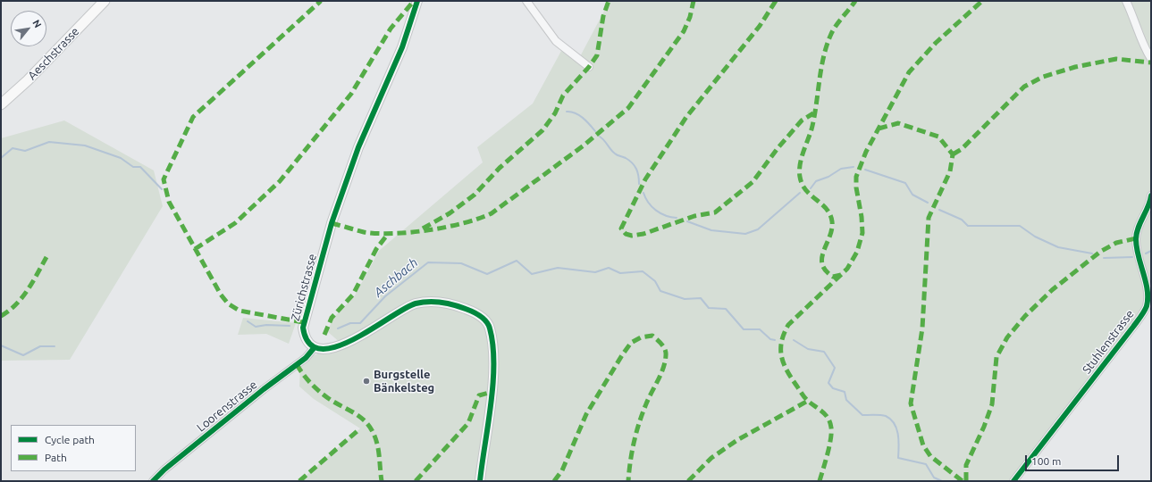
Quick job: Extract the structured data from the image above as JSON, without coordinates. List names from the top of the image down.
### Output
{
  "streets": {
    "main road": ["Aeschstrasse"],
    "street": ["Zürichstrasse", "Stuhlenstrasse", "Loorenstrasse"]
  },
  "crossings": [
    ["Zürichstrasse", "Loorenstrasse"]
  ],
  "water": ["Aschbach"],
  "places": ["Burgstelle Bänkelsteg"],
  "legend": ["Cycle path", "Path"],
  "scale_bar": "100 m",
  "north": "top right"
}
